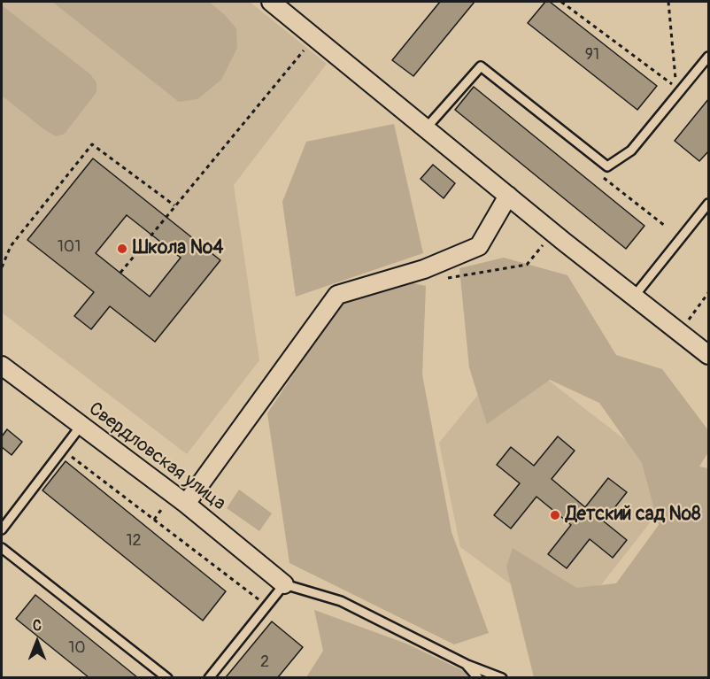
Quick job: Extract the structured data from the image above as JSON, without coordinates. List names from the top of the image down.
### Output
{
  "streets": {
    "street": ["Свердловская улица"]
  },
  "places": ["Школа №4", "Детский сад №8"],
  "house_numbers": [
    "91",
    "101",
    "12",
    "10",
    "2"
  ],
  "north": "top"
}
